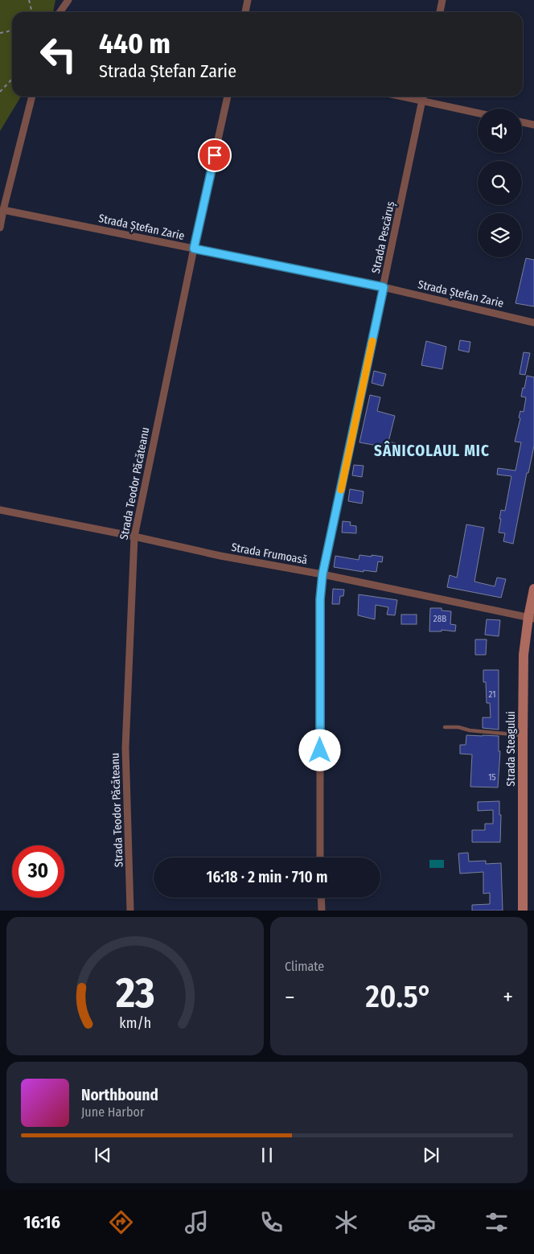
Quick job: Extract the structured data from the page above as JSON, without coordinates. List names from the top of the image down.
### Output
{
  "streets": {
    "main road": ["Strada Steagului"],
    "street": [
      "Strada Ștefan Zarie",
      "Strada Pescăruș",
      "Strada Teodor Păcăteanu",
      "Strada Frumoasă"
    ]
  },
  "crossings": [
    ["Strada Ștefan Zarie", "Strada Pescăruș"],
    ["Strada Ștefan Zarie", "Strada Teodor Păcăteanu"],
    ["Strada Pescăruș", "Strada Frumoasă"],
    ["Strada Teodor Păcăteanu", "Strada Frumoasă"],
    ["Strada Frumoasă", "Strada Steagului"]
  ],
  "districts": ["SÂNICOLAUL MIC"],
  "house_numbers": ["28B", "21", "15"],
  "page": {
    "turn": ["440 m", "Strada Ștefan Zarie"],
    "limit": "30",
    "trip": "16:18 · 2 min · 710 m",
    "tile": "Climate",
    "heat": ["−", "20.5°", "+"],
    "song": ["Northbound", "June Harbor"],
    "tabs": "16:16",
    "gauge": ["23", "km/h"]
  }
}
